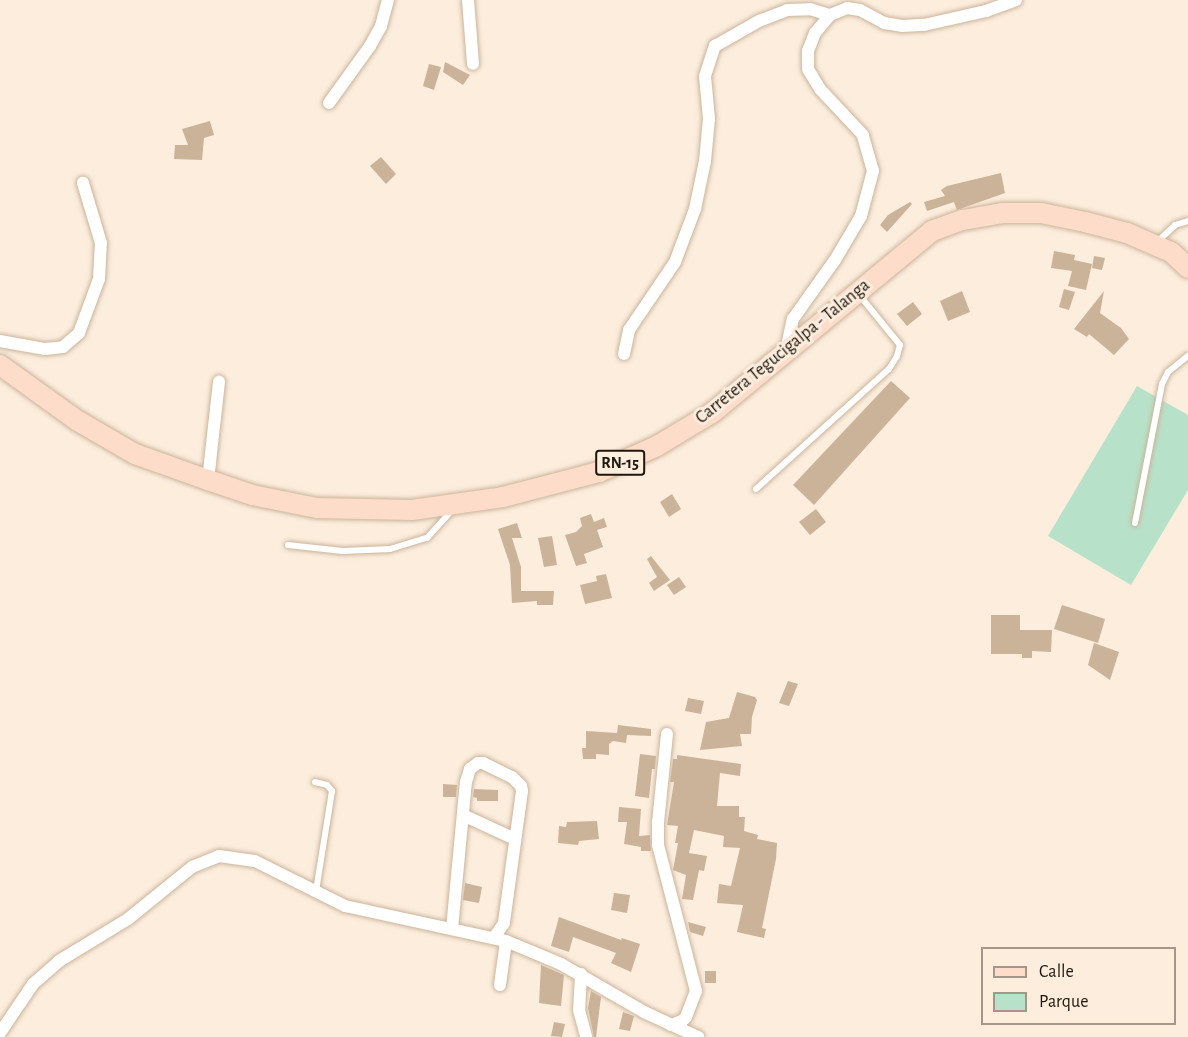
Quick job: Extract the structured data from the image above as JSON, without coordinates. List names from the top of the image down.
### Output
{
  "streets": {
    "main road": ["Carretera Tegucigalpa - Talanga", "RN-15"]
  },
  "legend": ["Calle", "Parque"]
}
